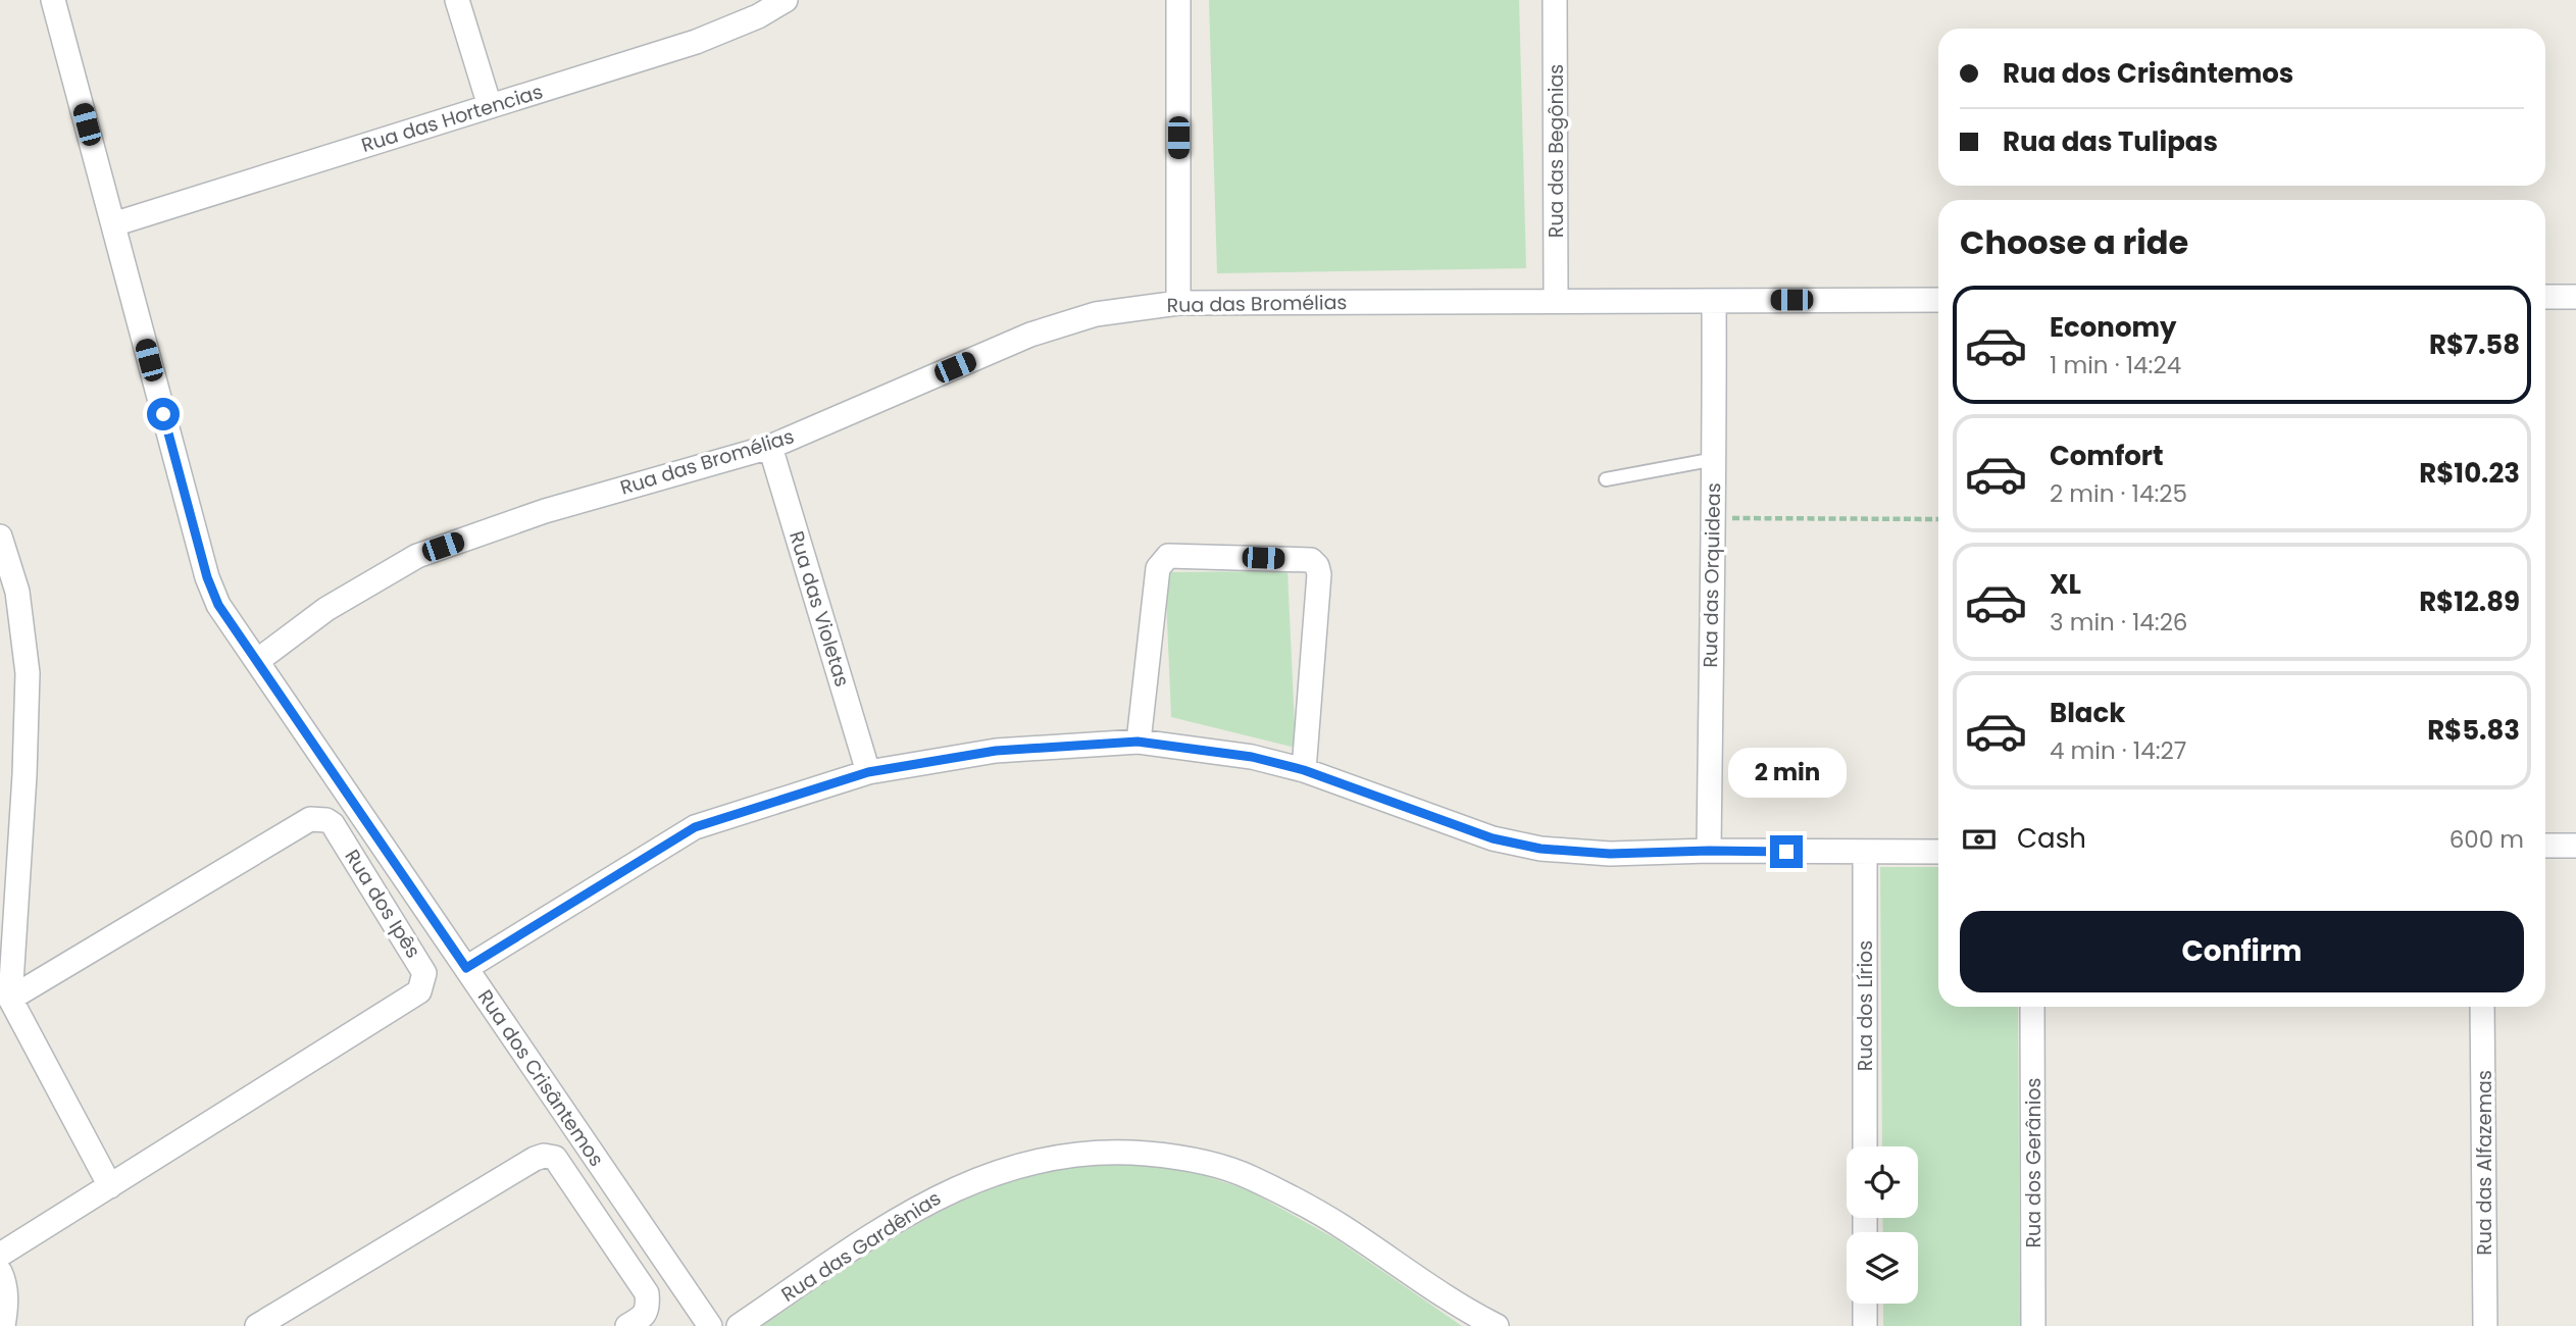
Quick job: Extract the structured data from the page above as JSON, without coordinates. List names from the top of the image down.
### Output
{
  "streets": {
    "street": [
      "Rua das Hortencias",
      "Rua das Begônias",
      "Rua das Bromélias",
      "Rua das Orquideas",
      "Rua das Violetas",
      "Rua dos Ipês",
      "Rua dos Lírios",
      "Rua dos Crisântemos",
      "Rua dos Gerânios",
      "Rua das Alfazemas",
      "Rua das Gardênias"
    ]
  },
  "crossings": [
    ["Rua das Hortencias", "Rua dos Crisântemos"],
    ["Rua das Begônias", "Rua das Bromélias"],
    ["Rua das Bromélias", "Rua das Orquideas"],
    ["Rua das Bromélias", "Rua das Violetas"],
    ["Rua das Bromélias", "Rua dos Crisântemos"]
  ],
  "page": {
    "banner": ["Rua dos Crisântemos", "Rua das Tulipas"],
    "heading": "Choose a ride",
    "list": [
      {
        "name": "Economy",
        "note": "1 min · 14:24",
        "value": "R$7.58"
      },
      {
        "name": "Comfort",
        "note": "2 min · 14:25",
        "value": "R$10.23"
      },
      {
        "name": "XL",
        "note": "3 min · 14:26",
        "value": "R$12.89"
      },
      {
        "name": "Black",
        "note": "4 min · 14:27",
        "value": "R$5.83"
      }
    ],
    "bubble": "2 min",
    "pay": ["Cash", "600 m"],
    "buttons": "Confirm"
  }
}
